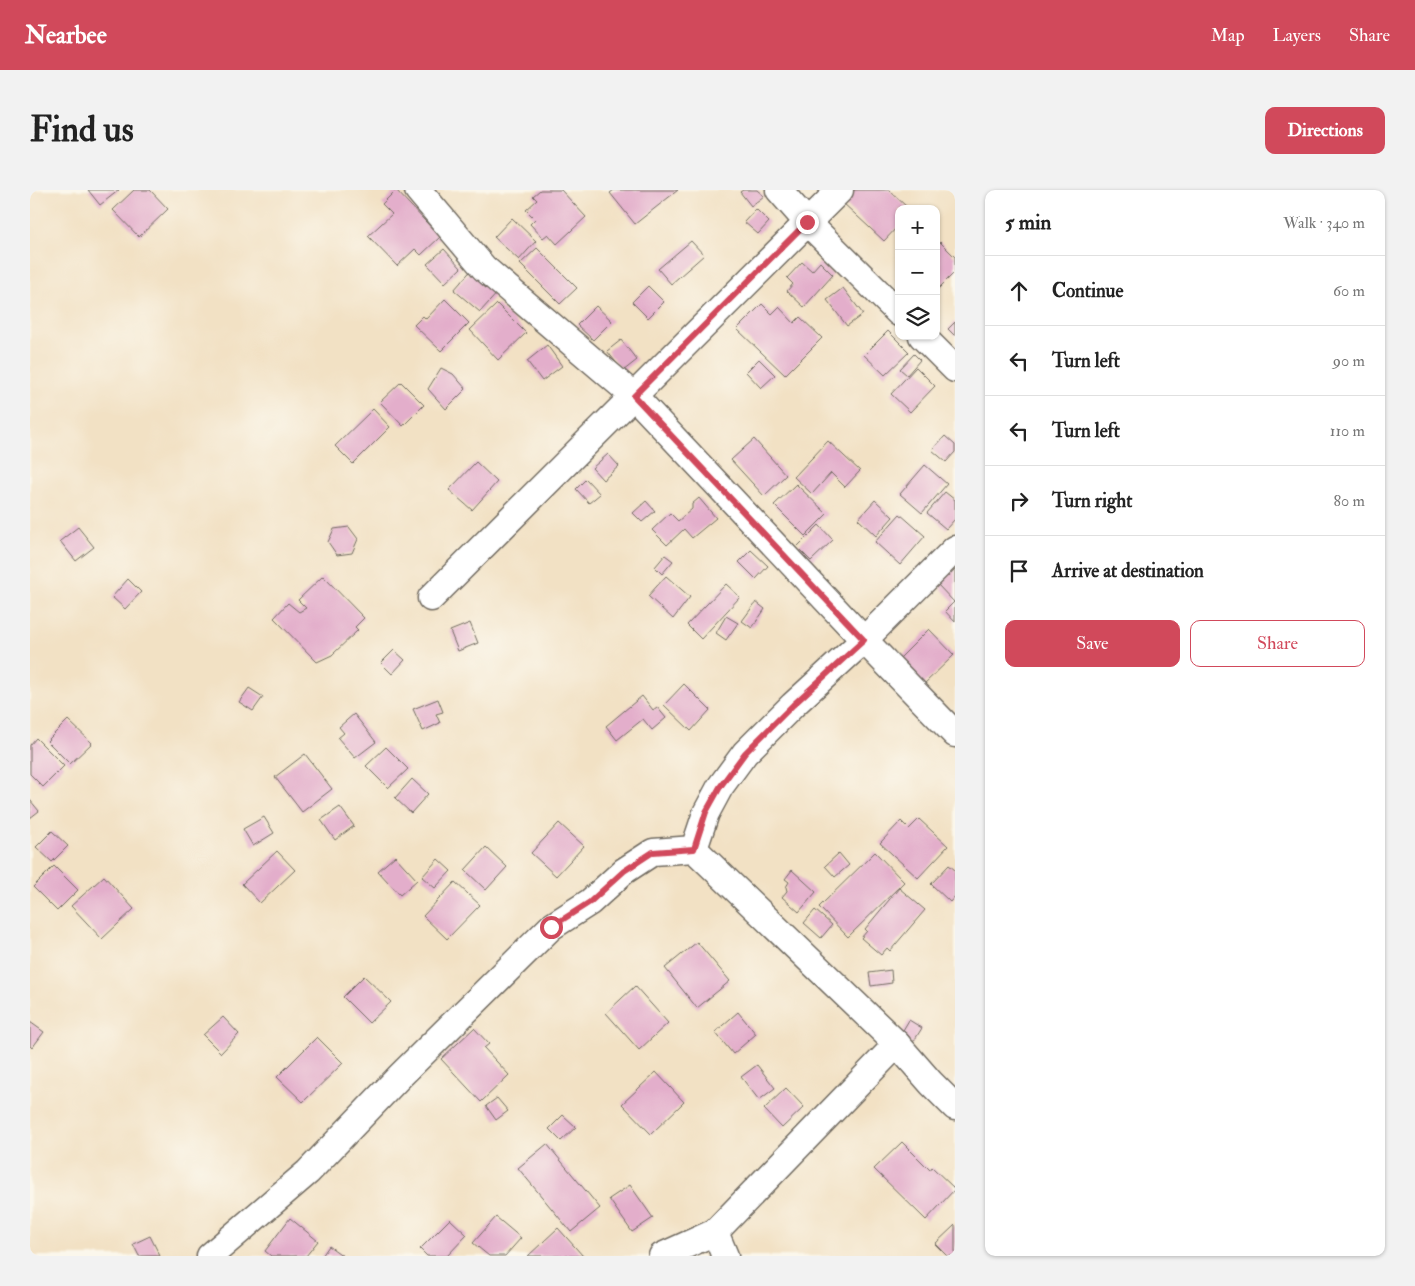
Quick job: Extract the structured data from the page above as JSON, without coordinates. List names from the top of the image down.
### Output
{
  "page": {
    "header": "Nearbee",
    "nav": ["Map", "Layers", "Share"],
    "buttons": [
      "Directions",
      ["Save", "Share"]
    ],
    "title": "Find us",
    "heading": ["5 min", "Walk · 340 m"],
    "map_buttons": ["+", "−"],
    "list": [
      ["Continue", "60 m"],
      ["Turn left", "90 m"],
      ["Turn left", "110 m"],
      ["Turn right", "80 m"],
      "Arrive at destination"
    ]
  }
}
